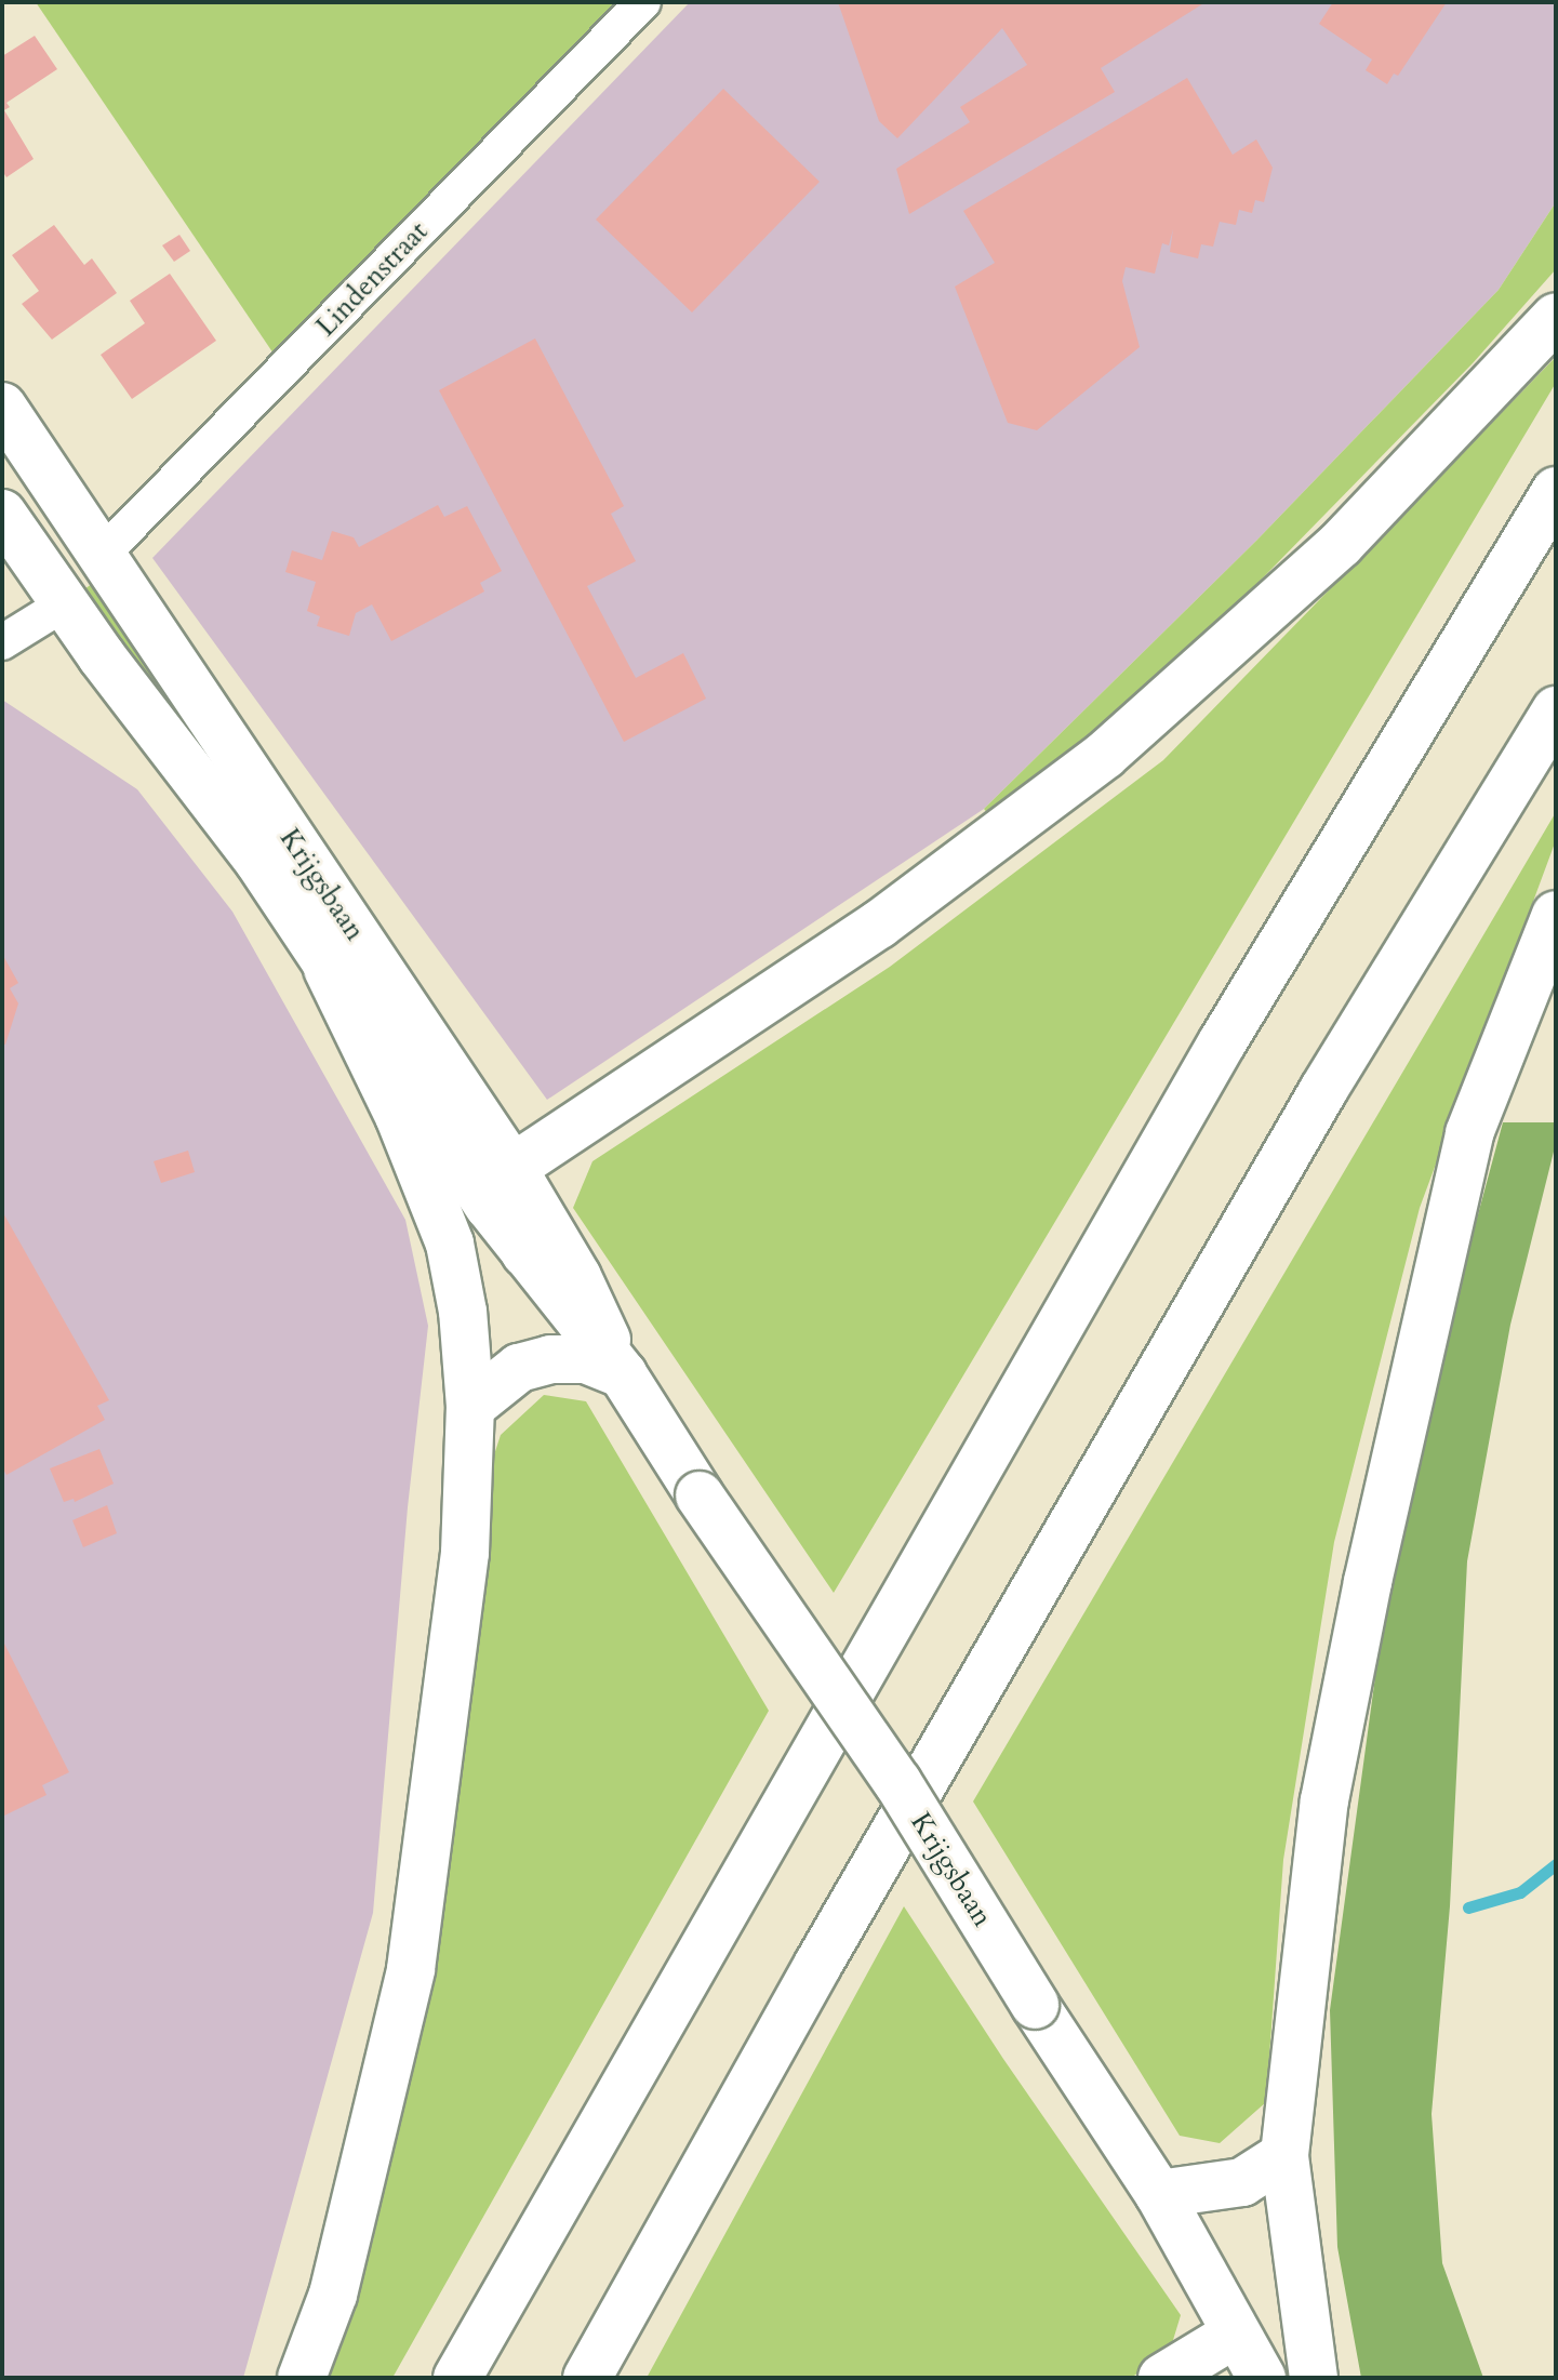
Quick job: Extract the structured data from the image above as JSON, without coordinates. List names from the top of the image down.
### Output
{
  "streets": {
    "main road": ["Krijgsbaan"],
    "street": ["Lindenstraat"]
  },
  "crossings": [
    ["Lindenstraat", "Krijgsbaan"]
  ]
}
